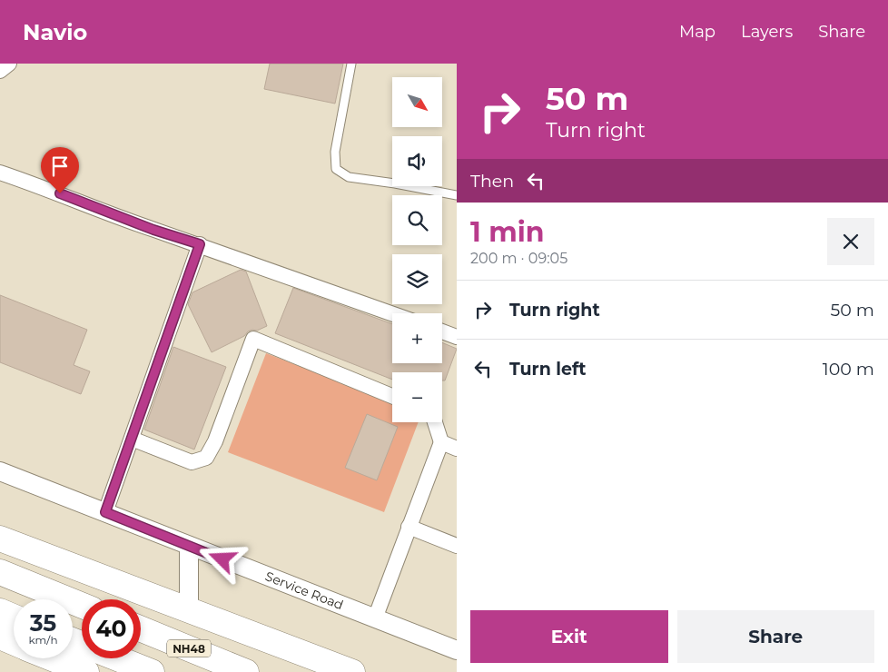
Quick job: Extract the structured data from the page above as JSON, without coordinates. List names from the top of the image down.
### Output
{
  "streets": {
    "highway": ["NH48"],
    "street": ["Service Road"]
  },
  "north": "bottom right",
  "page": {
    "header": "Navio",
    "nav": ["Map", "Layers", "Share"],
    "turn": ["50 m", "Turn right"],
    "map_buttons": ["+", "−"],
    "then": "Then",
    "heading": ["1 min", "200 m · 09:05"],
    "list": [
      {
        "name": "Turn right",
        "value": "50 m"
      },
      {
        "name": "Turn left",
        "value": "100 m"
      }
    ],
    "speed": "35 km/h",
    "limit": "40",
    "buttons": ["Exit", "Share"]
  }
}
